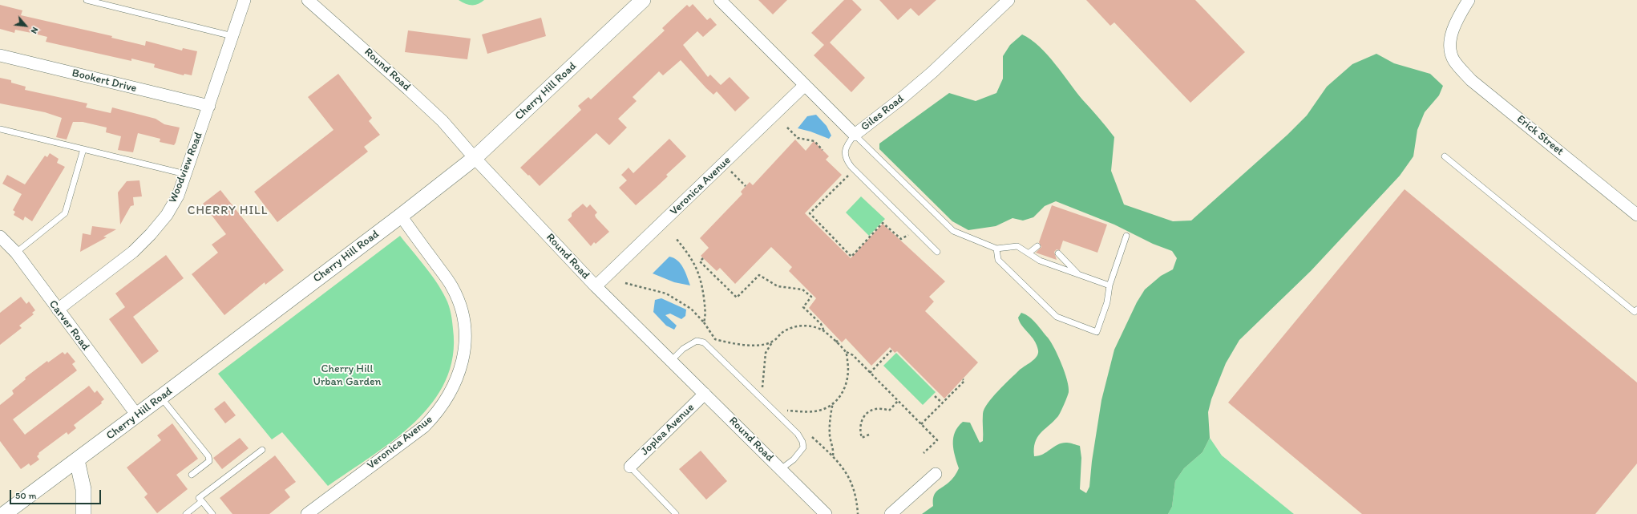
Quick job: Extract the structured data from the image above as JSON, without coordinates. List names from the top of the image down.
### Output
{
  "streets": {
    "street": [
      "Round Road",
      "Bookert Drive",
      "Cherry Hill Road",
      "Giles Road",
      "Erick Street",
      "Woodview Road",
      "Veronica Avenue",
      "Carver Road",
      "Joplea Avenue"
    ]
  },
  "crossings": [
    ["Round Road", "Cherry Hill Road"],
    ["Round Road", "Veronica Avenue"],
    ["Round Road", "Joplea Avenue"],
    ["Bookert Drive", "Woodview Road"],
    ["Cherry Hill Road", "Veronica Avenue"],
    ["Cherry Hill Road", "Carver Road"],
    ["Giles Road", "Veronica Avenue"],
    ["Woodview Road", "Carver Road"]
  ],
  "districts": ["CHERRY HILL"],
  "parks": ["Cherry Hill Urban Garden"],
  "scale_bar": "50 m",
  "north": "bottom right"
}
